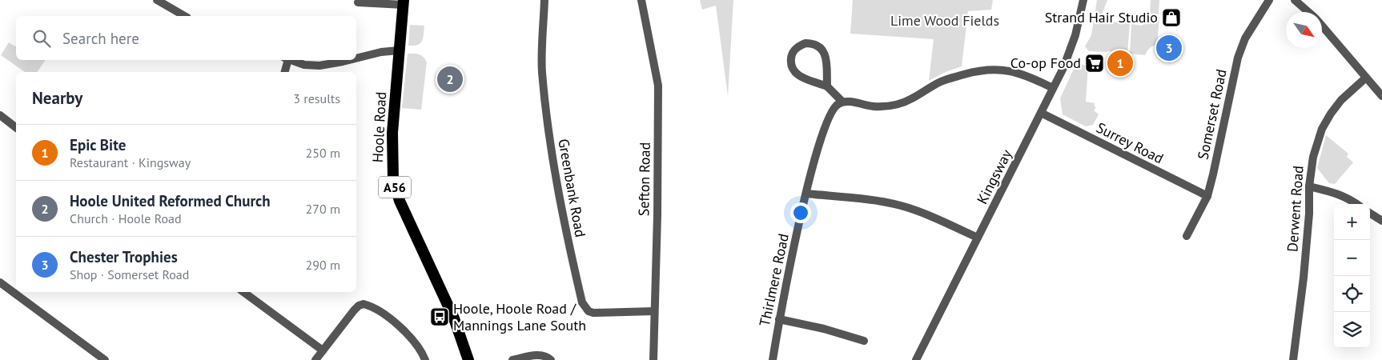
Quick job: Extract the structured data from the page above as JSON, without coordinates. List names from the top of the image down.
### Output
{
  "streets": {
    "highway": ["Hoole Road", "A56"],
    "street": [
      "Somerset Road",
      "Surrey Road",
      "Kingsway",
      "Sefton Road",
      "Greenbank Road",
      "Derwent Road",
      "Thirlmere Road"
    ]
  },
  "crossings": [
    ["Somerset Road", "Surrey Road"],
    ["Surrey Road", "Kingsway"],
    ["Sefton Road", "Greenbank Road"]
  ],
  "parks": ["Lime Wood Fields"],
  "places": {
    "shop": ["Strand Hair Studio"],
    "supermarket": ["Co-op Food"],
    "bus stop": ["Hoole, Hoole Road / Mannings Lane South"]
  },
  "north": "bottom right",
  "page": {
    "search": "Search here",
    "pins": ["3", "1", "2"],
    "heading": ["Nearby", "3 results"],
    "list": [
      {
        "mark": "1",
        "name": "Epic Bite",
        "note": "Restaurant · Kingsway",
        "value": "250 m"
      },
      {
        "mark": "2",
        "name": "Hoole United Reformed Church",
        "note": "Church · Hoole Road",
        "value": "270 m"
      },
      {
        "mark": "3",
        "name": "Chester Trophies",
        "note": "Shop · Somerset Road",
        "value": "290 m"
      }
    ],
    "map_buttons": ["+", "−"]
  }
}
